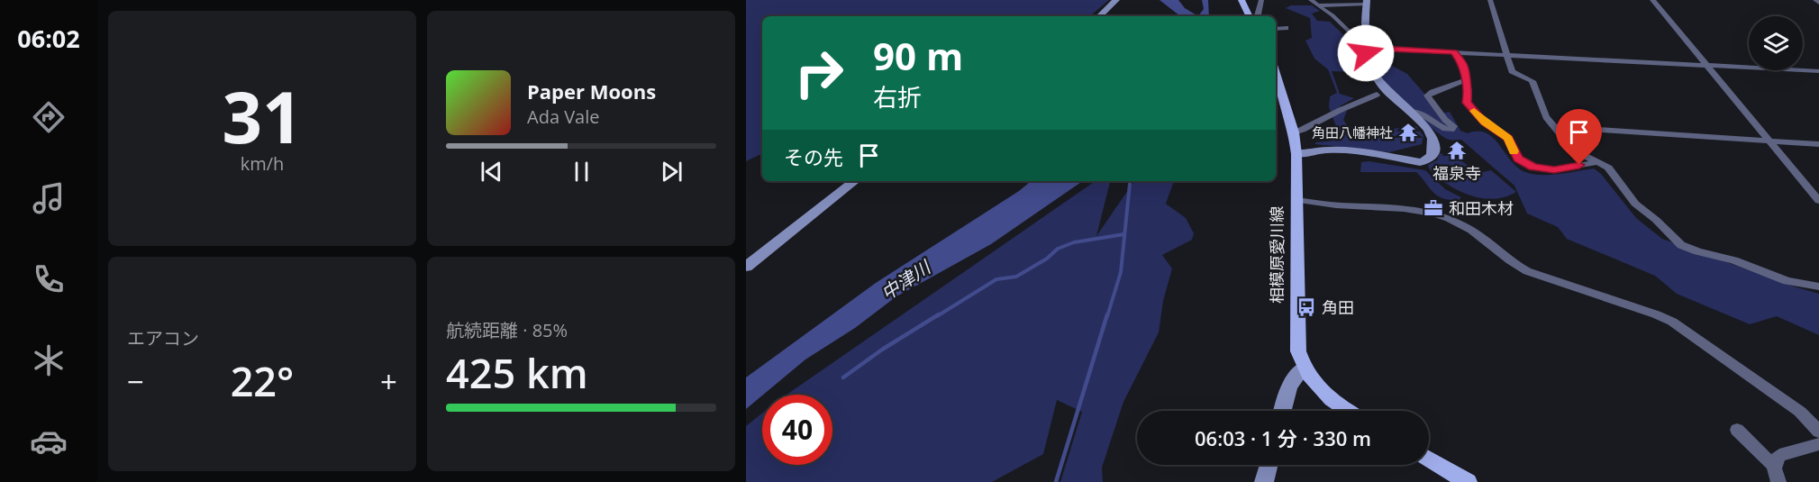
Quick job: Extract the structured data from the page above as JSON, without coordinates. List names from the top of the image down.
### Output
{
  "streets": {
    "main road": ["相模原愛川線"]
  },
  "water": ["中津川"],
  "places": {
    "temple": ["角田八幡神社", "福泉寺"],
    "office": ["和田木材"],
    "bus stop": ["角田"]
  },
  "page": {
    "tabs": "06:02",
    "tile": [
      ["31", "km/h"],
      "エアコン",
      ["航続距離 · 85%", "425 km"]
    ],
    "turn": ["90 m", "右折"],
    "song": ["Paper Moons", "Ada Vale"],
    "then": "その先",
    "heat": ["−", "22°", "+"],
    "limit": "40",
    "trip": "06:03 · 1 分 · 330 m"
  }
}
